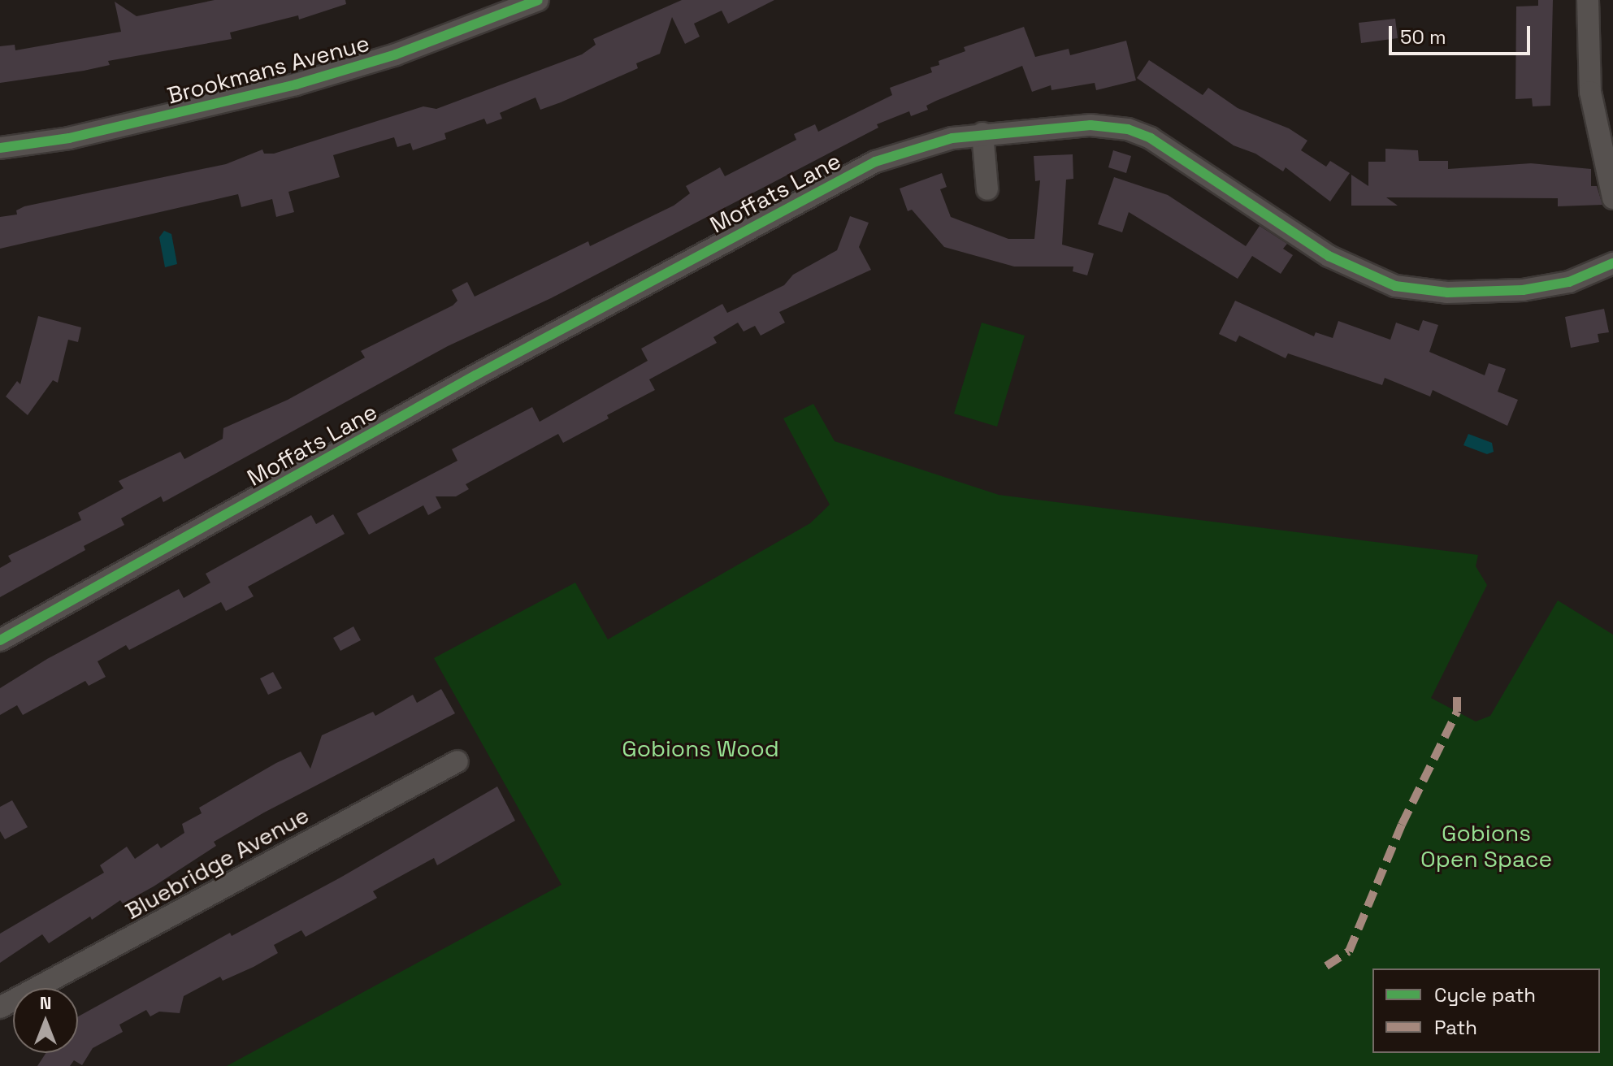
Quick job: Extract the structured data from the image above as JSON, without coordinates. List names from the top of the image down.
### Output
{
  "streets": {
    "street": ["Brookmans Avenue", "Moffats Lane", "Bluebridge Avenue"]
  },
  "parks": ["Gobions Wood", "Gobions Open Space"],
  "legend": ["Cycle path", "Path"],
  "scale_bar": "50 m",
  "north": "top"
}
